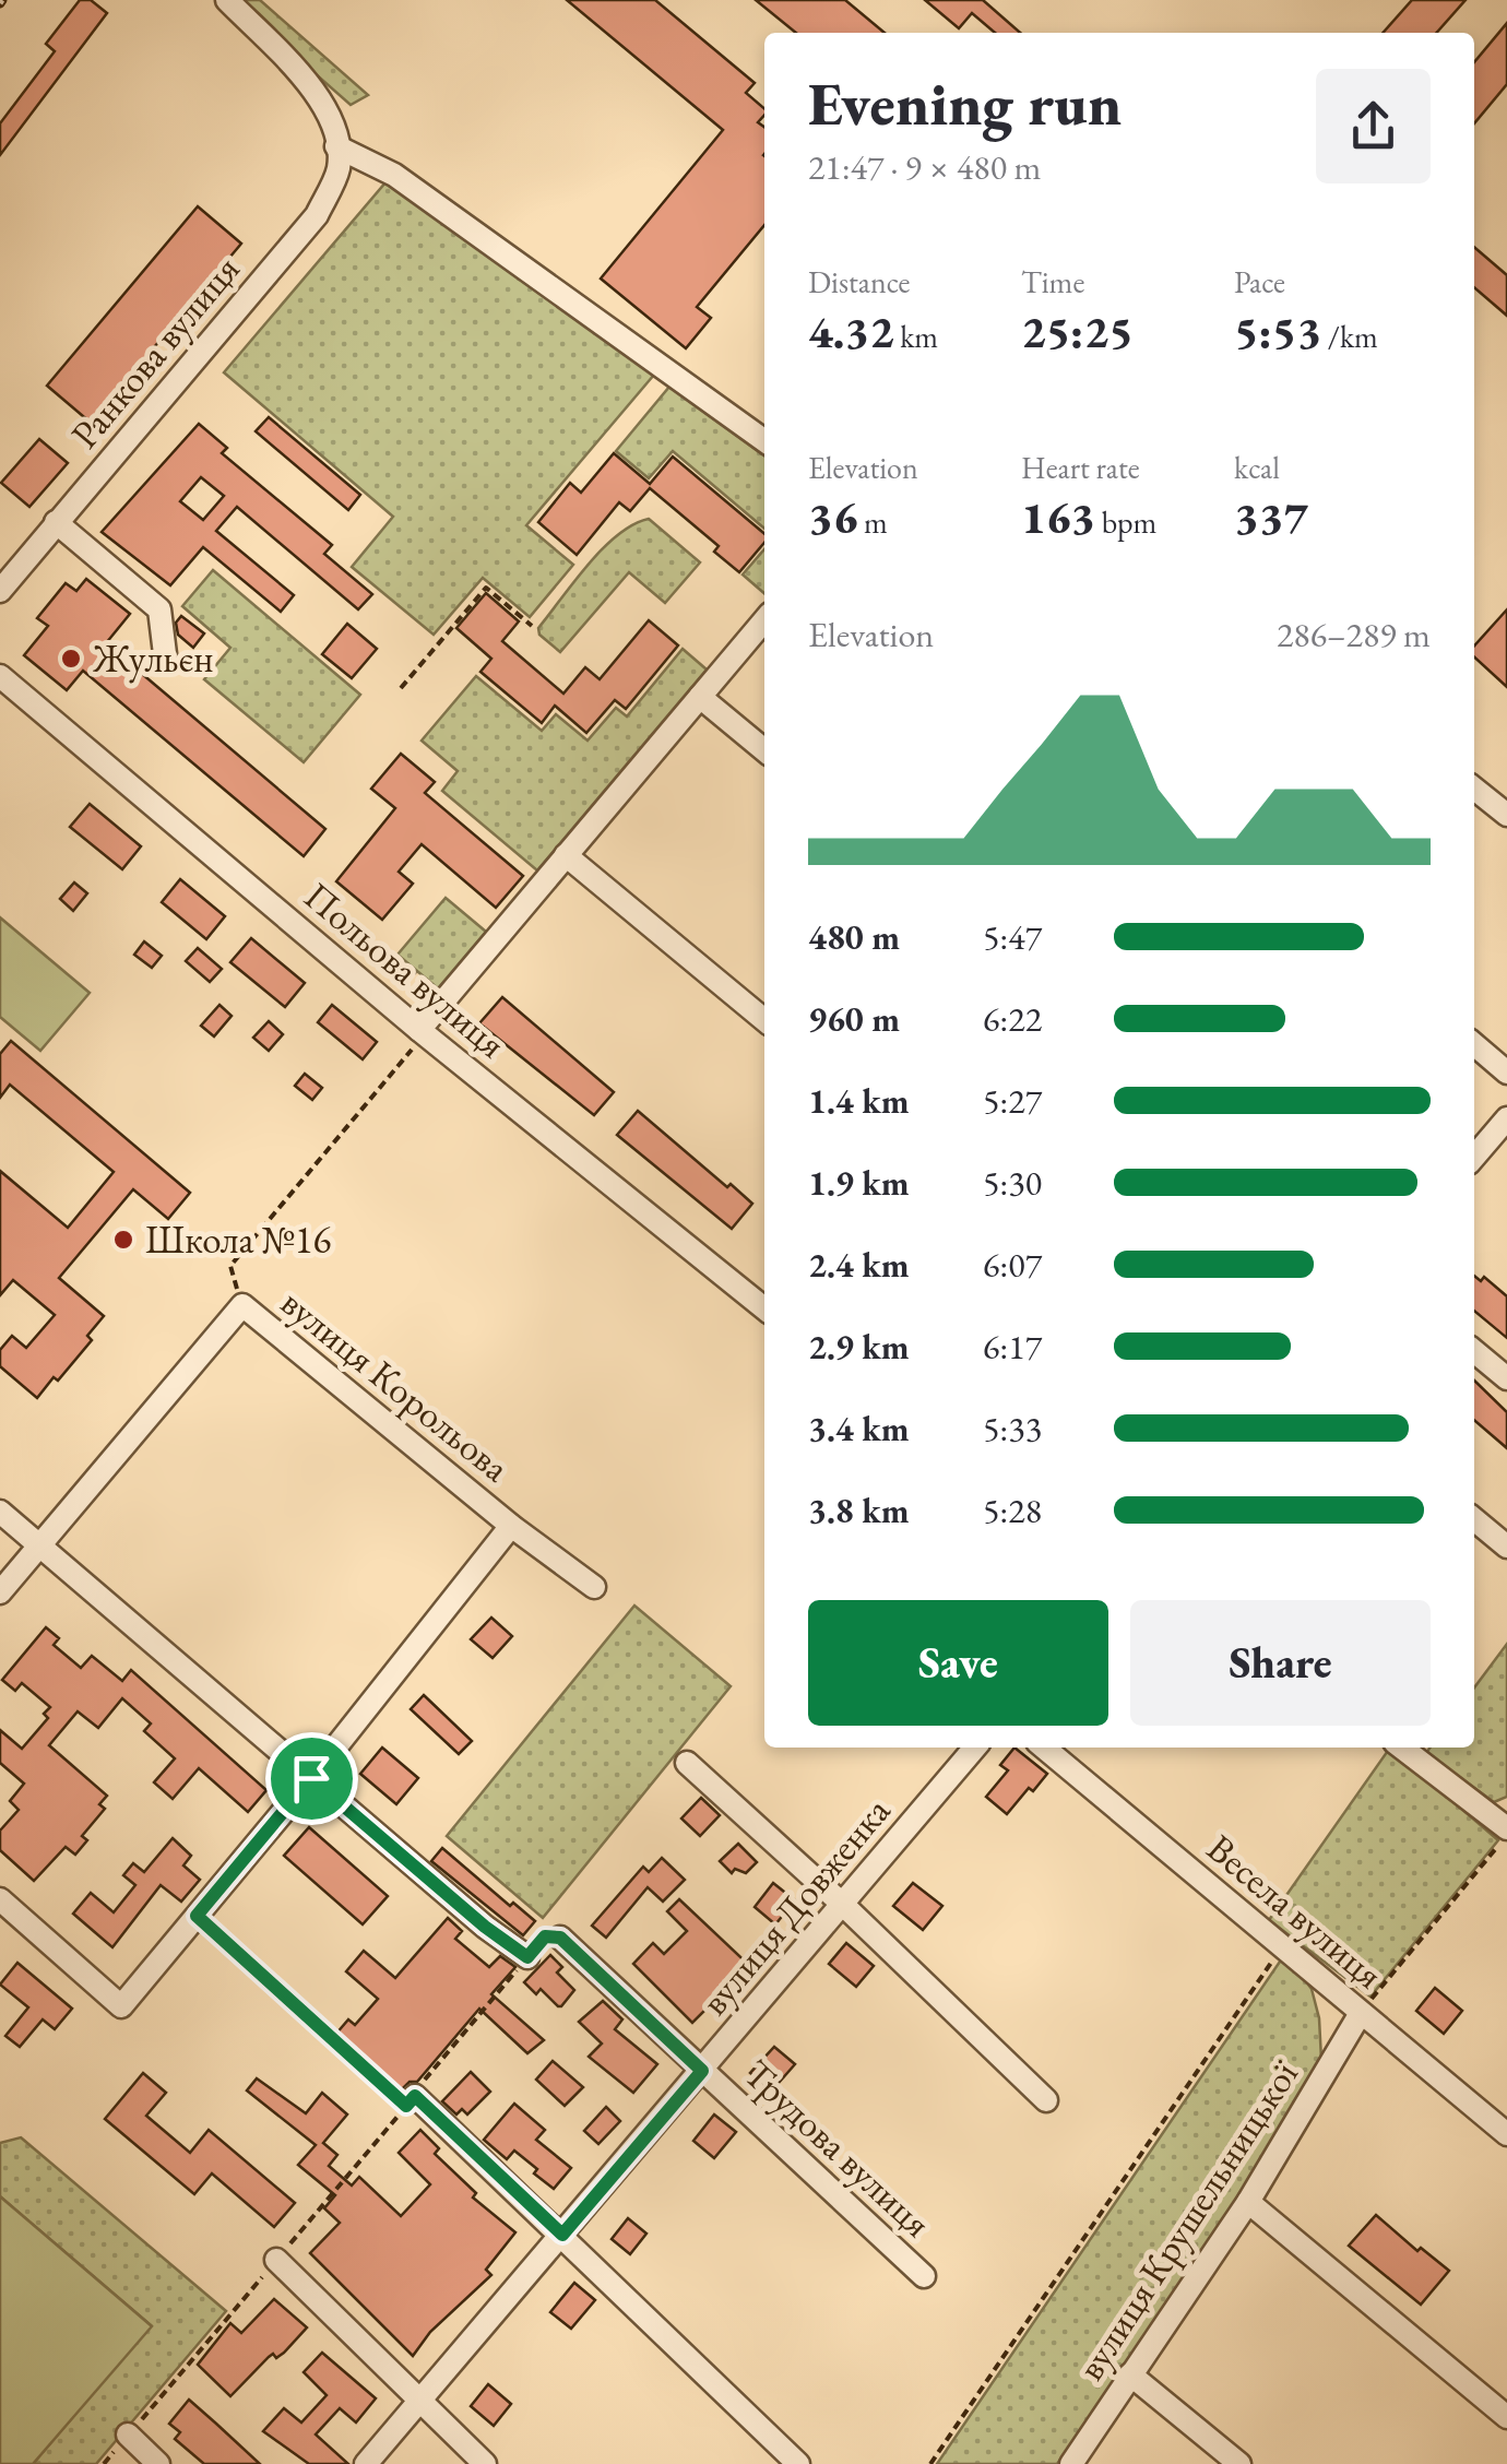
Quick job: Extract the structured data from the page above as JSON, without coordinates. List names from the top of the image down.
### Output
{
  "streets": {
    "street": [
      "Ранкова вулиця",
      "Польова вулиця",
      "вулиця Корольова",
      "вулиця Довженка",
      "Весела вулиця",
      "Трудова вулиця",
      "вулиця Крушельницької"
    ]
  },
  "crossings": [
    ["вулиця Довженка", "Трудова вулиця"],
    ["Весела вулиця", "вулиця Крушельницької"]
  ],
  "places": ["Жульєн", "Школа №16"],
  "page": {
    "heading": ["Evening run", "21:47 · 9 × 480 m"],
    "stats": [
      ["Distance", "4.32 km"],
      ["Time", "25:25"],
      ["Pace", "5:53 /km"],
      ["Elevation", "36 m"],
      ["Heart rate", "163 bpm"],
      ["kcal", "337"]
    ],
    "chart": ["Elevation", "286–289 m"],
    "list": [
      {
        "name": "480 m",
        "note": "5:47"
      },
      {
        "name": "960 m",
        "note": "6:22"
      },
      {
        "name": "1.4 km",
        "note": "5:27"
      },
      {
        "name": "1.9 km",
        "note": "5:30"
      },
      {
        "name": "2.4 km",
        "note": "6:07"
      },
      {
        "name": "2.9 km",
        "note": "6:17"
      },
      {
        "name": "3.4 km",
        "note": "5:33"
      },
      {
        "name": "3.8 km",
        "note": "5:28"
      }
    ],
    "buttons": ["Save", "Share"]
  }
}
